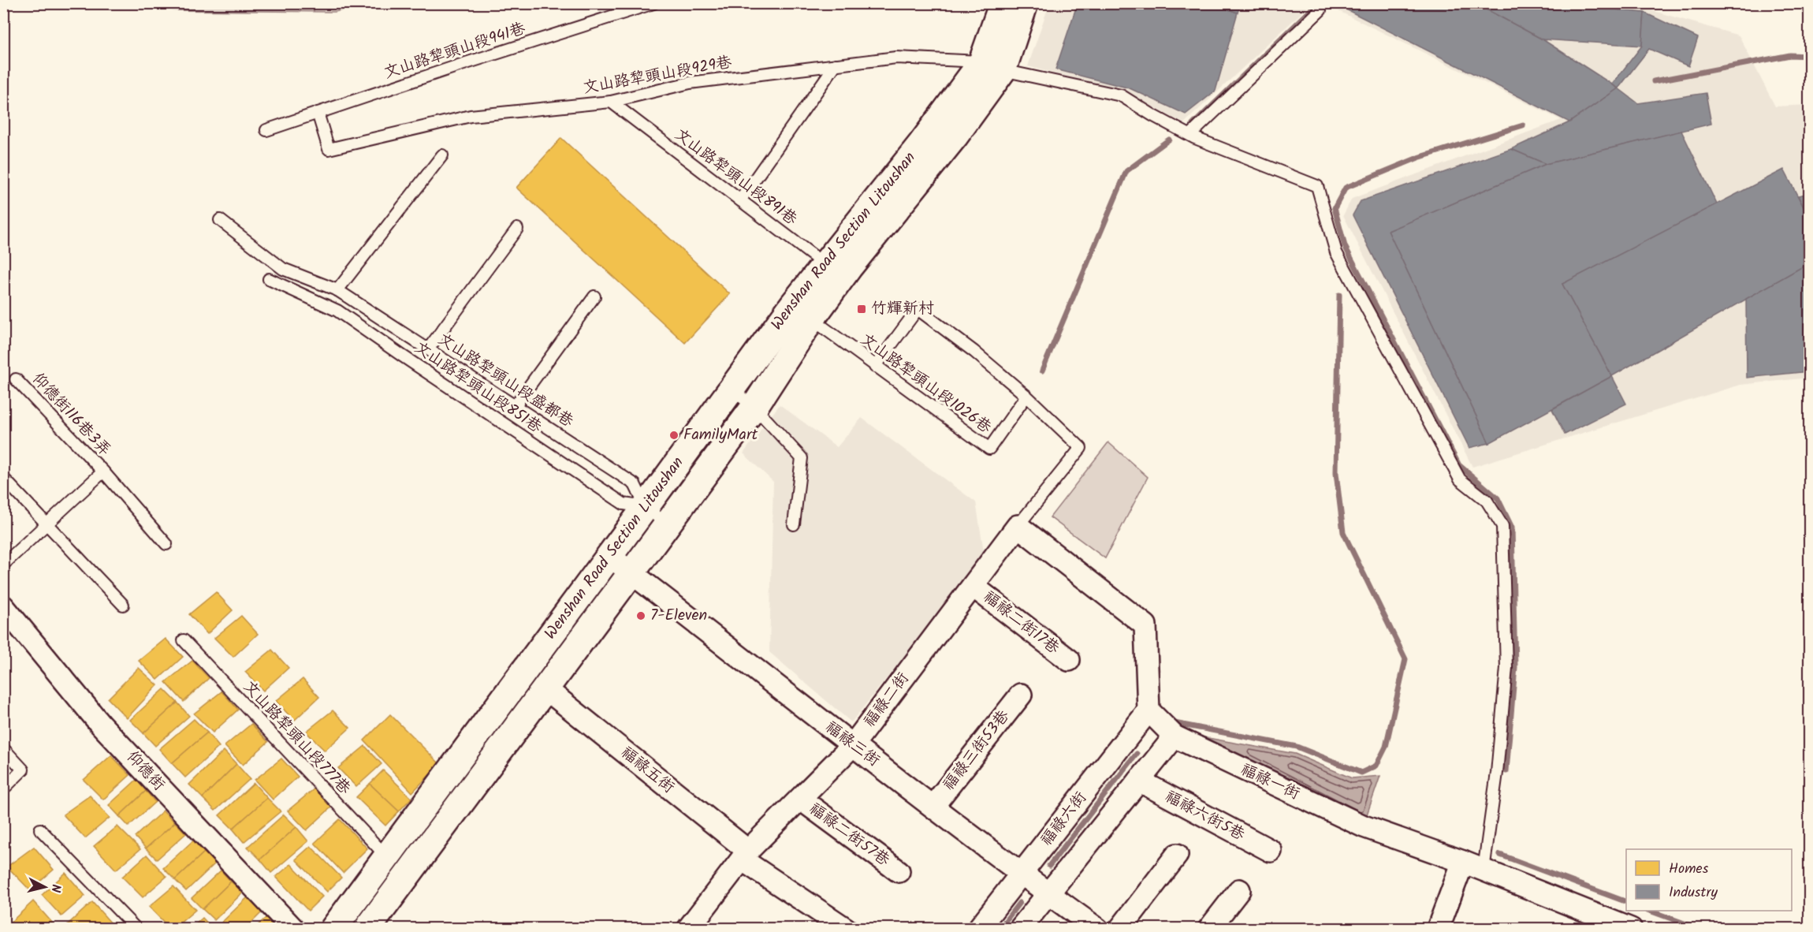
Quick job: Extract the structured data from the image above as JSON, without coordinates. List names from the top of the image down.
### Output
{
  "streets": {
    "main road": ["Wenshan Road Section Litoushan"],
    "street": [
      "福祿二街17巷",
      "福祿二街",
      "福祿三街",
      "福祿三街53巷",
      "福祿五街",
      "仰德街",
      "福祿一街",
      "福祿六街5巷",
      "福祿六街",
      "福祿二街57巷"
    ],
    "lane": [
      "文山路犂頭山段941巷",
      "文山路犂頭山段929巷",
      "文山路犂頭山段891巷",
      "文山路犂頭山段盛都巷",
      "文山路犂頭山段1026巷",
      "文山路犂頭山段851巷",
      "仰德街116巷3弄",
      "文山路犂頭山段777巷"
    ]
  },
  "crossings": [
    ["文山路犂頭山段941巷", "文山路犂頭山段929巷"],
    ["文山路犂頭山段929巷", "文山路犂頭山段891巷"],
    ["文山路犂頭山段929巷", "Wenshan Road Section Litoushan"],
    ["文山路犂頭山段929巷", "福祿一街"],
    ["文山路犂頭山段891巷", "Wenshan Road Section Litoushan"],
    ["Wenshan Road Section Litoushan", "文山路犂頭山段盛都巷"],
    ["Wenshan Road Section Litoushan", "文山路犂頭山段1026巷"],
    ["Wenshan Road Section Litoushan", "文山路犂頭山段851巷"],
    ["Wenshan Road Section Litoushan", "文山路犂頭山段777巷"],
    ["Wenshan Road Section Litoushan", "福祿三街"],
    ["Wenshan Road Section Litoushan", "福祿五街"],
    ["文山路犂頭山段盛都巷", "文山路犂頭山段851巷"],
    ["福祿二街17巷", "福祿二街"],
    ["福祿二街", "福祿三街"],
    ["福祿二街", "福祿五街"],
    ["福祿二街", "福祿二街57巷"],
    ["福祿三街", "福祿三街53巷"],
    ["福祿三街", "福祿六街"],
    ["福祿一街", "福祿六街"]
  ],
  "places": {
    "transit": ["竹輝新村"],
    "other": ["FamilyMart", "7-Eleven"]
  },
  "legend": ["Homes", "Industry"],
  "north": "right"
}
